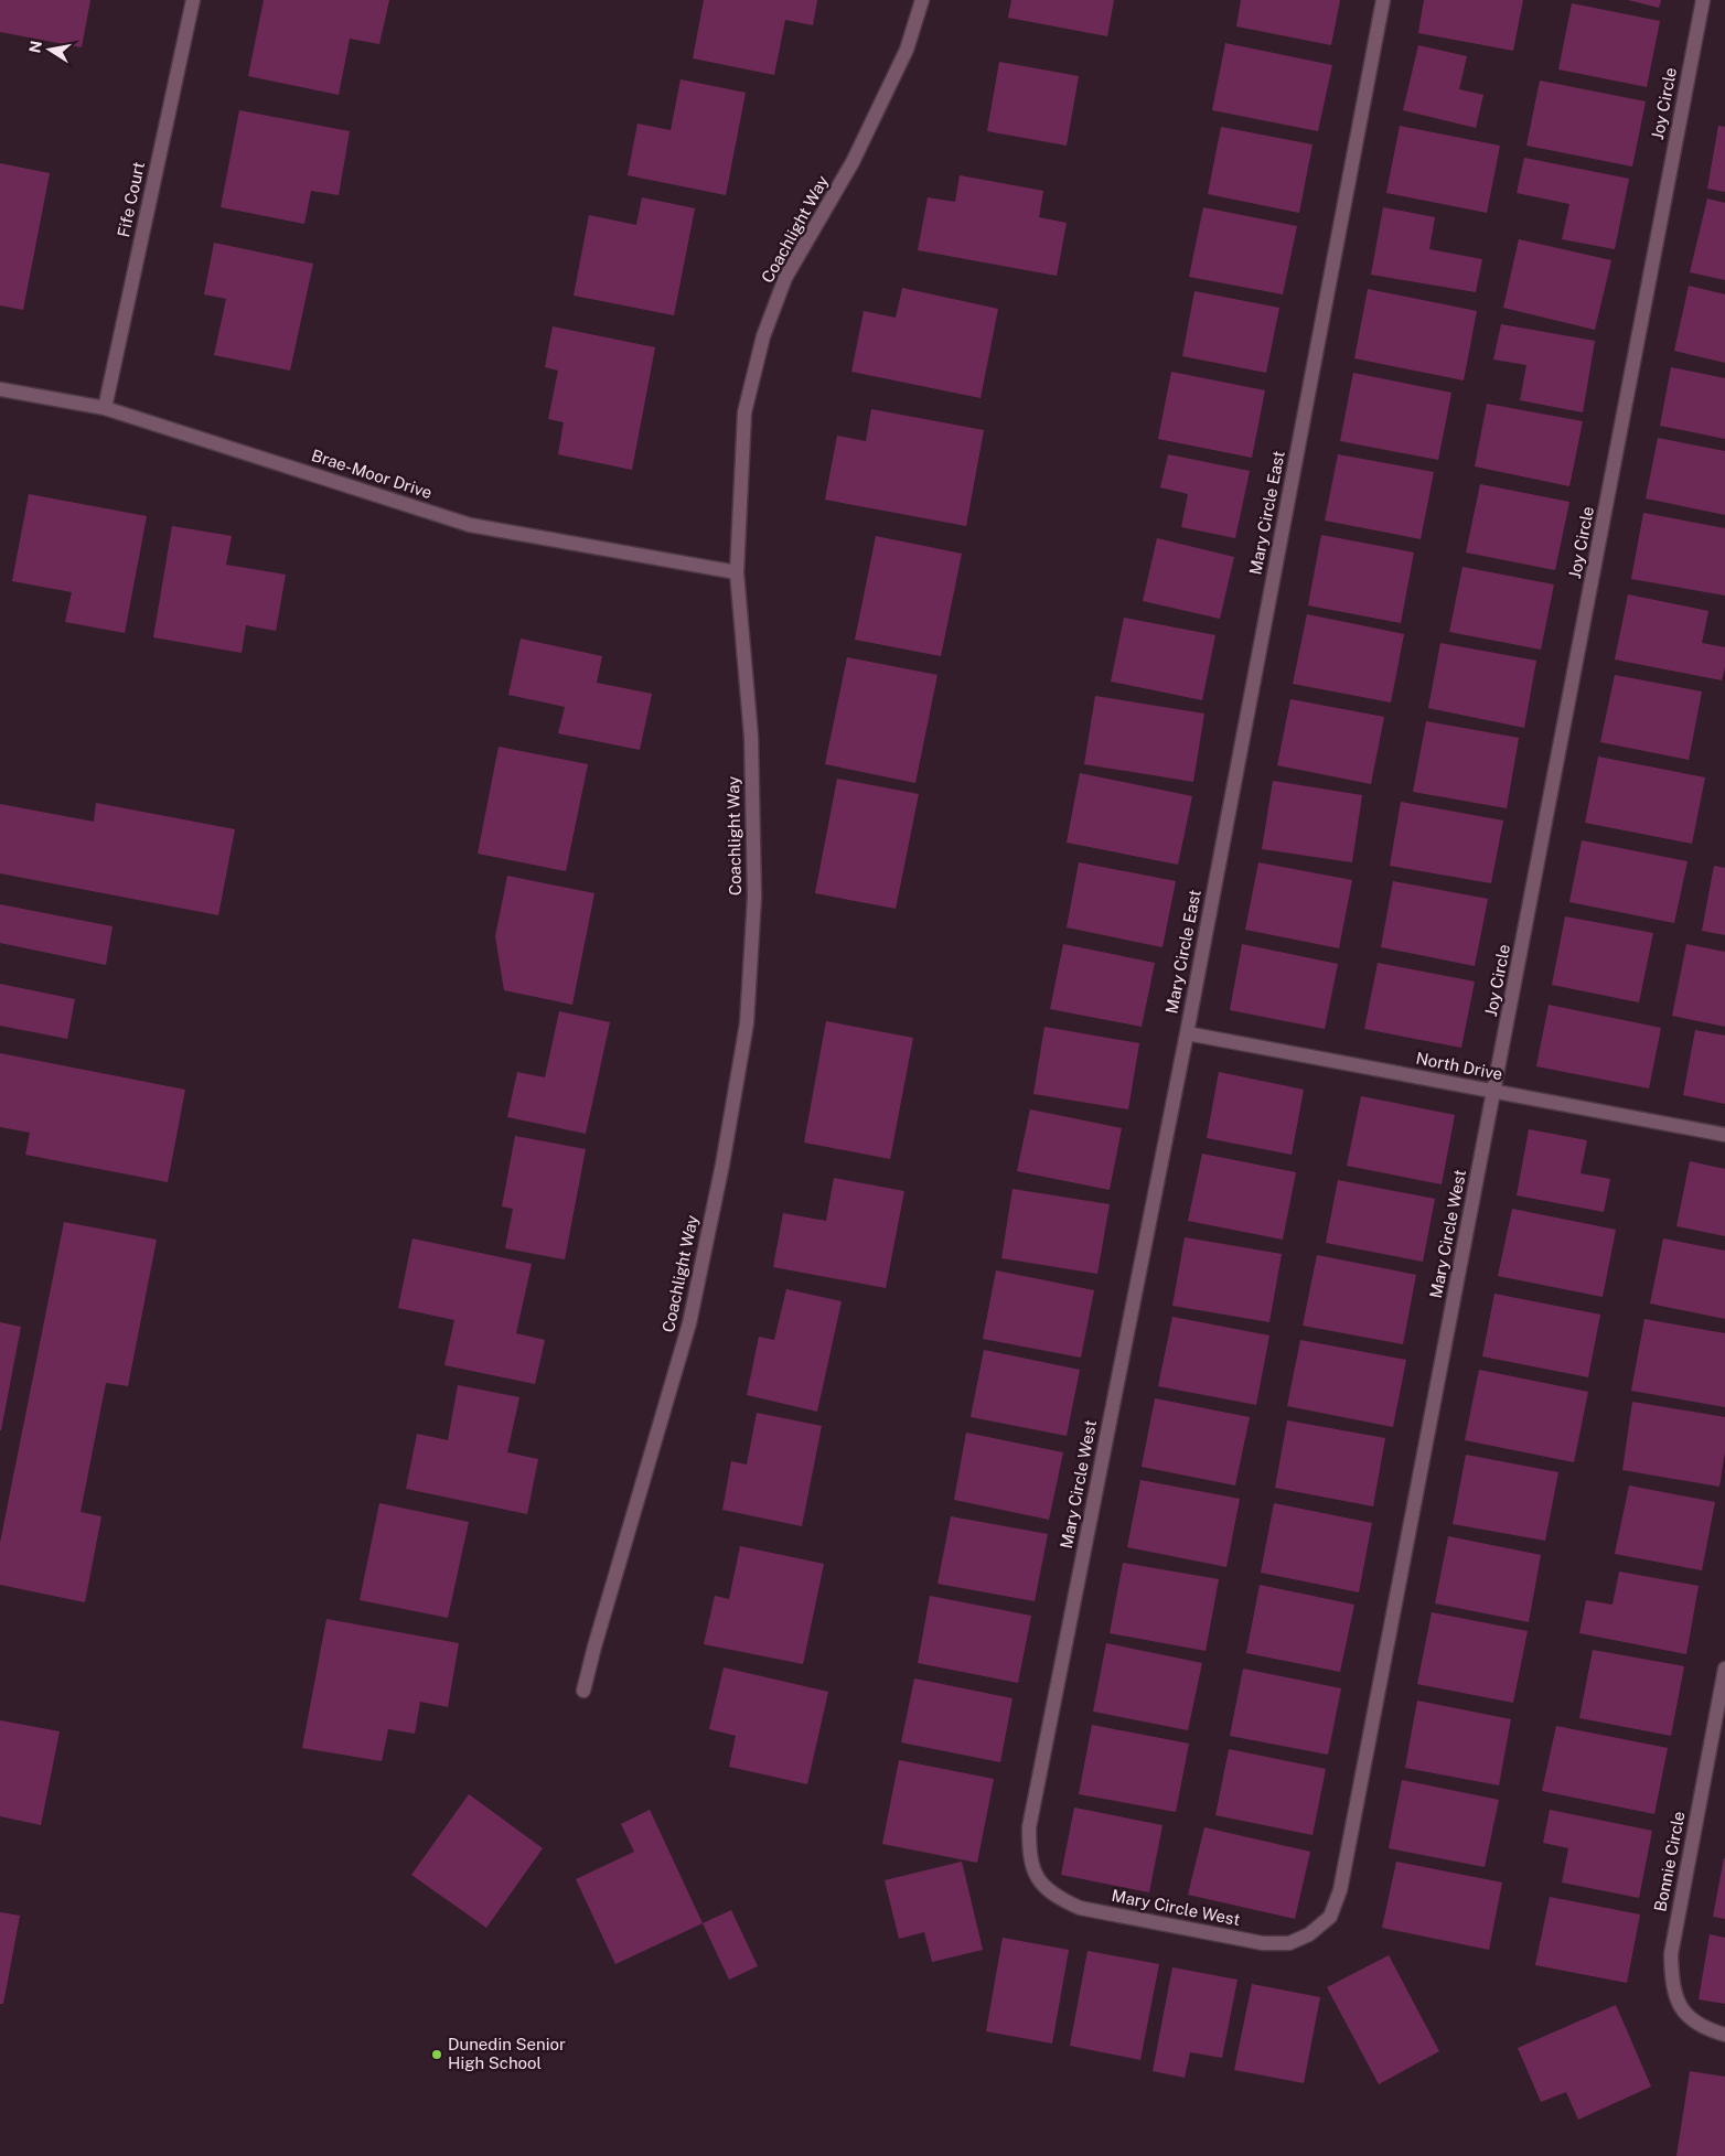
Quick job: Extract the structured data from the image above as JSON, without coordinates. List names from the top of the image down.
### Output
{
  "streets": {
    "street": [
      "Joy Circle",
      "Fife Court",
      "Coachlight Way",
      "Brae-Moor Drive",
      "Mary Circle East",
      "North Drive",
      "Mary Circle West",
      "Bonnie Circle"
    ]
  },
  "crossings": [
    ["Joy Circle", "North Drive"],
    ["Joy Circle", "Mary Circle West"],
    ["Fife Court", "Brae-Moor Drive"],
    ["Coachlight Way", "Brae-Moor Drive"],
    ["Mary Circle East", "North Drive"],
    ["Mary Circle East", "Mary Circle West"],
    ["North Drive", "Mary Circle West"]
  ],
  "places": ["Dunedin Senior High School"],
  "north": "left"
}
